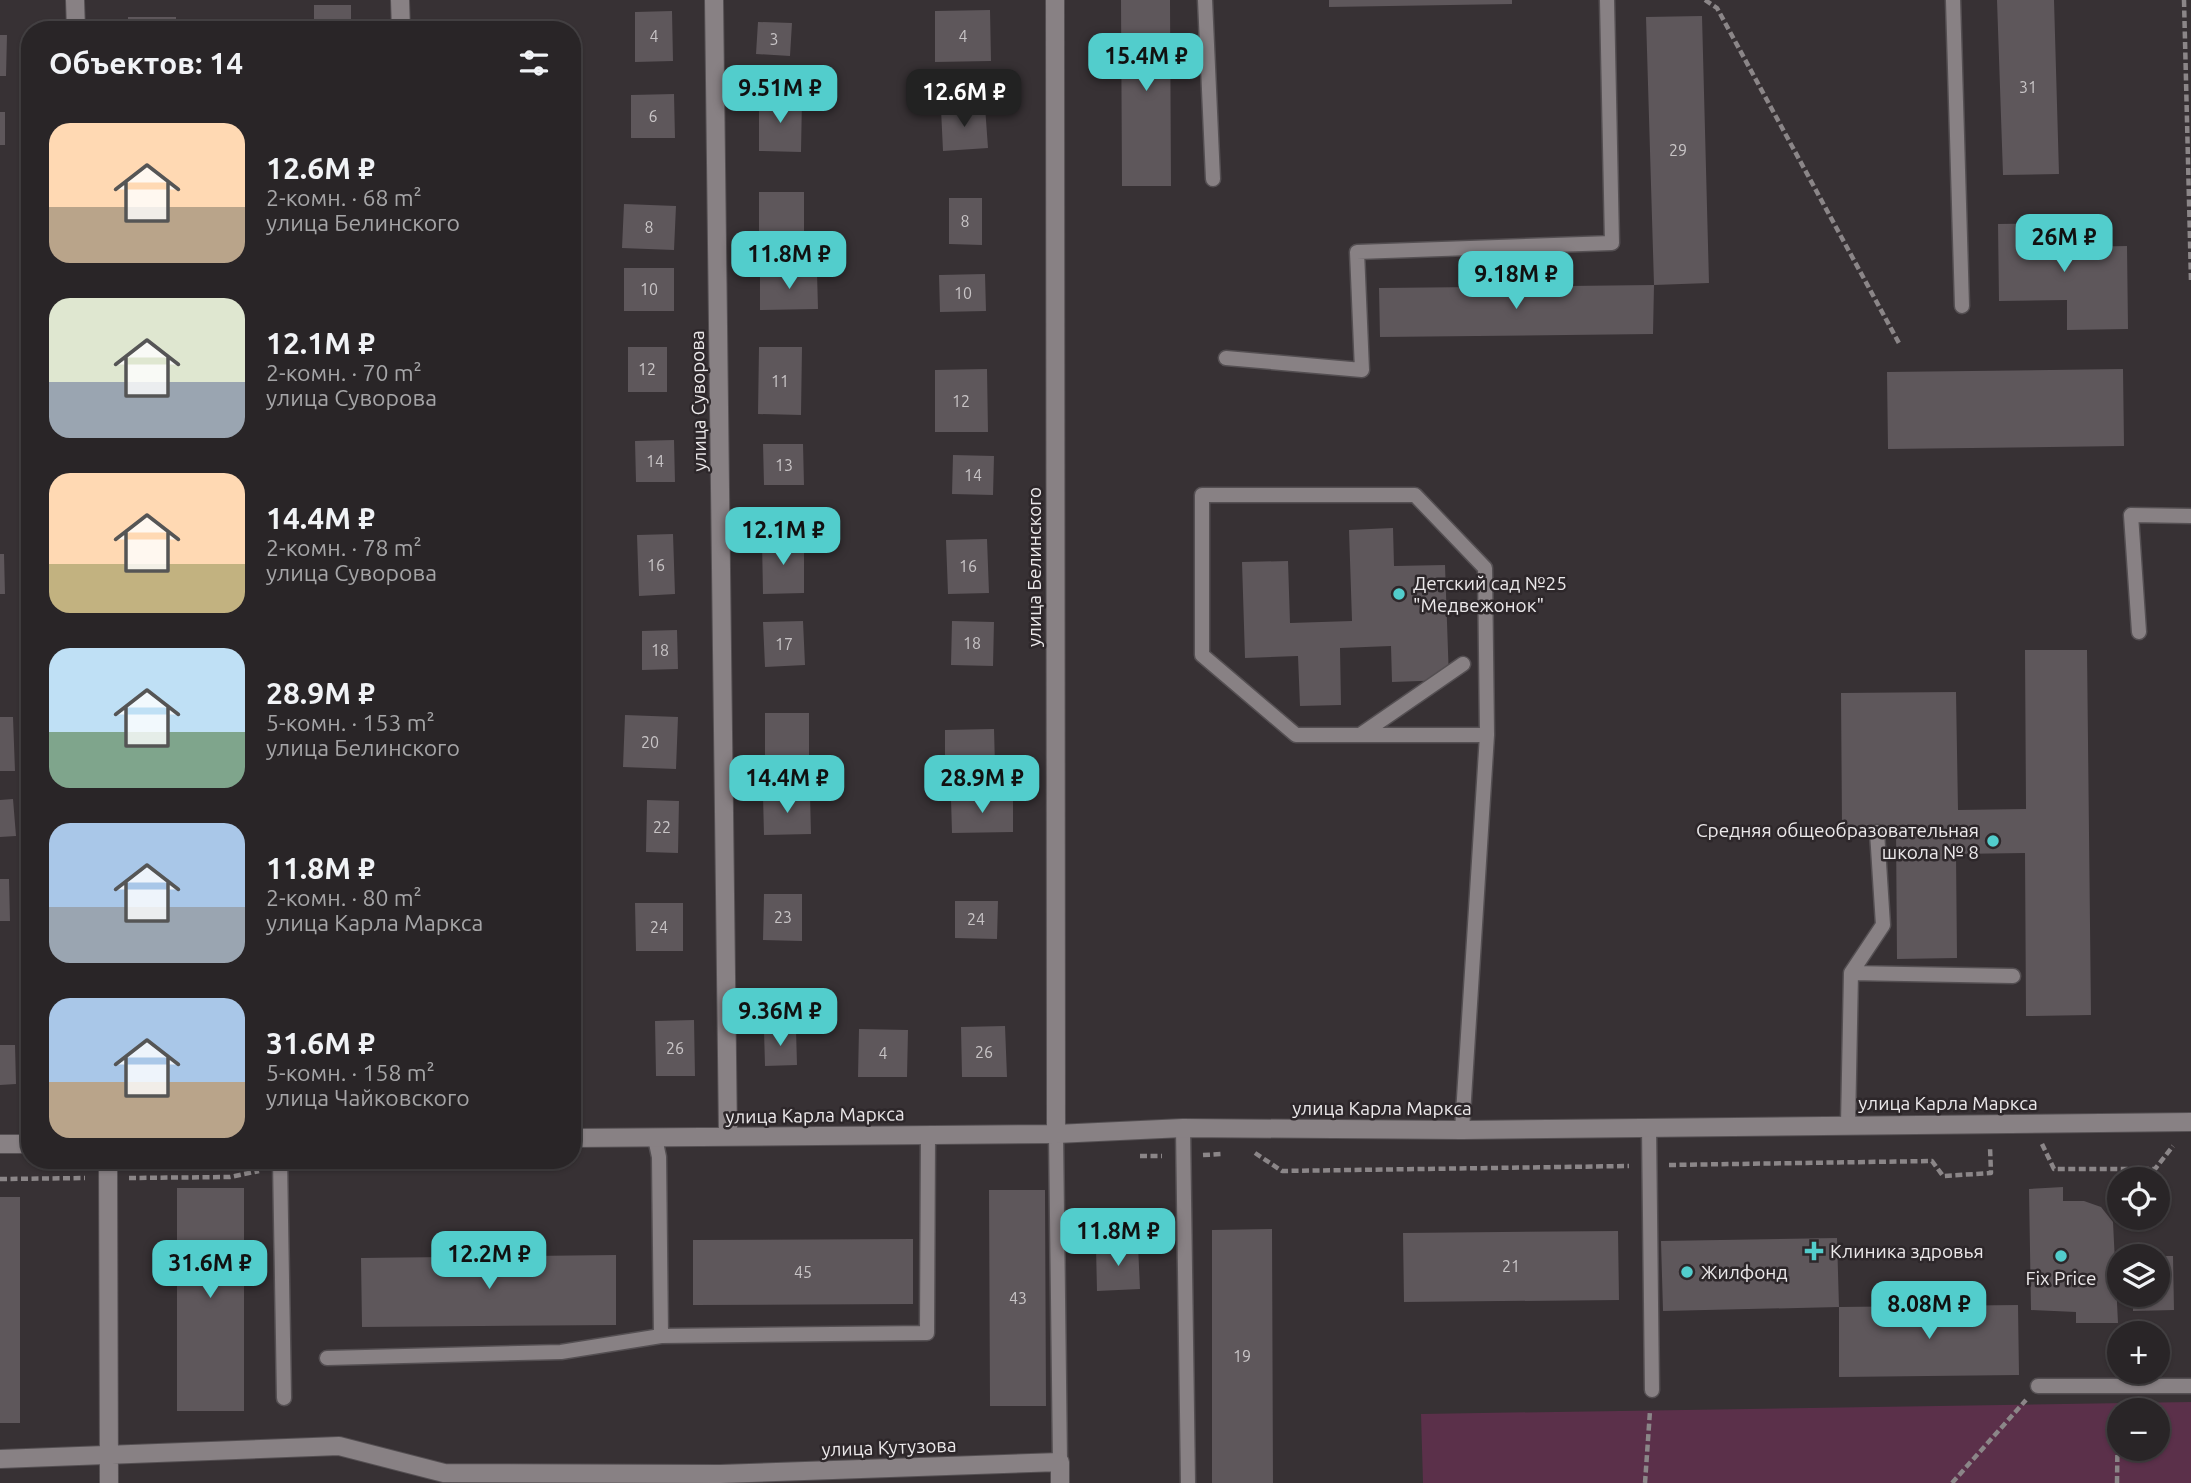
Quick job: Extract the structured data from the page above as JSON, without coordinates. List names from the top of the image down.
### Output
{
  "streets": {
    "street": [
      "улица Суворова",
      "улица Белинского",
      "улица Карла Маркса",
      "улица Кутузова"
    ]
  },
  "crossings": [
    ["улица Суворова", "улица Карла Маркса"],
    ["улица Белинского", "улица Карла Маркса"]
  ],
  "places": {
    "other": [
      "Детский сад №25 \"Медвежонок\"",
      "Средняя общеобразовательная школа № 8",
      "Fix Price",
      "Жилфонд"
    ],
    "health": ["Клиника здровья"]
  },
  "house_numbers": [
    "4",
    "4",
    "3",
    "31",
    "6",
    "29",
    "8",
    "8",
    "10",
    "10",
    "12",
    "11",
    "12",
    "14",
    "13",
    "14",
    "16",
    "16",
    "18",
    "17",
    "18",
    "20",
    "22",
    "23",
    "24",
    "24",
    "26",
    "26",
    "4",
    "21",
    "45",
    "43",
    "19"
  ],
  "page": {
    "heading": "Объектов: 14",
    "price": [
      "15.4M ₽",
      "9.51M ₽",
      "12.6M ₽",
      "26M ₽",
      "11.8M ₽",
      "9.18M ₽",
      "12.1M ₽",
      "14.4M ₽",
      "28.9M ₽",
      "9.36M ₽",
      "11.8M ₽",
      "12.2M ₽",
      "31.6M ₽",
      "8.08M ₽"
    ],
    "list": [
      {
        "name": "12.6M ₽",
        "note": "2-комн. · 68 m² · улица Белинского"
      },
      {
        "name": "12.1M ₽",
        "note": "2-комн. · 70 m² · улица Суворова"
      },
      {
        "name": "14.4M ₽",
        "note": "2-комн. · 78 m² · улица Суворова"
      },
      {
        "name": "28.9M ₽",
        "note": "5-комн. · 153 m² · улица Белинского"
      },
      {
        "name": "11.8M ₽",
        "note": "2-комн. · 80 m² · улица Карла Маркса"
      },
      {
        "name": "31.6M ₽",
        "note": "5-комн. · 158 m² · улица Чайковского"
      }
    ],
    "map_buttons": ["+", "−"]
  }
}
